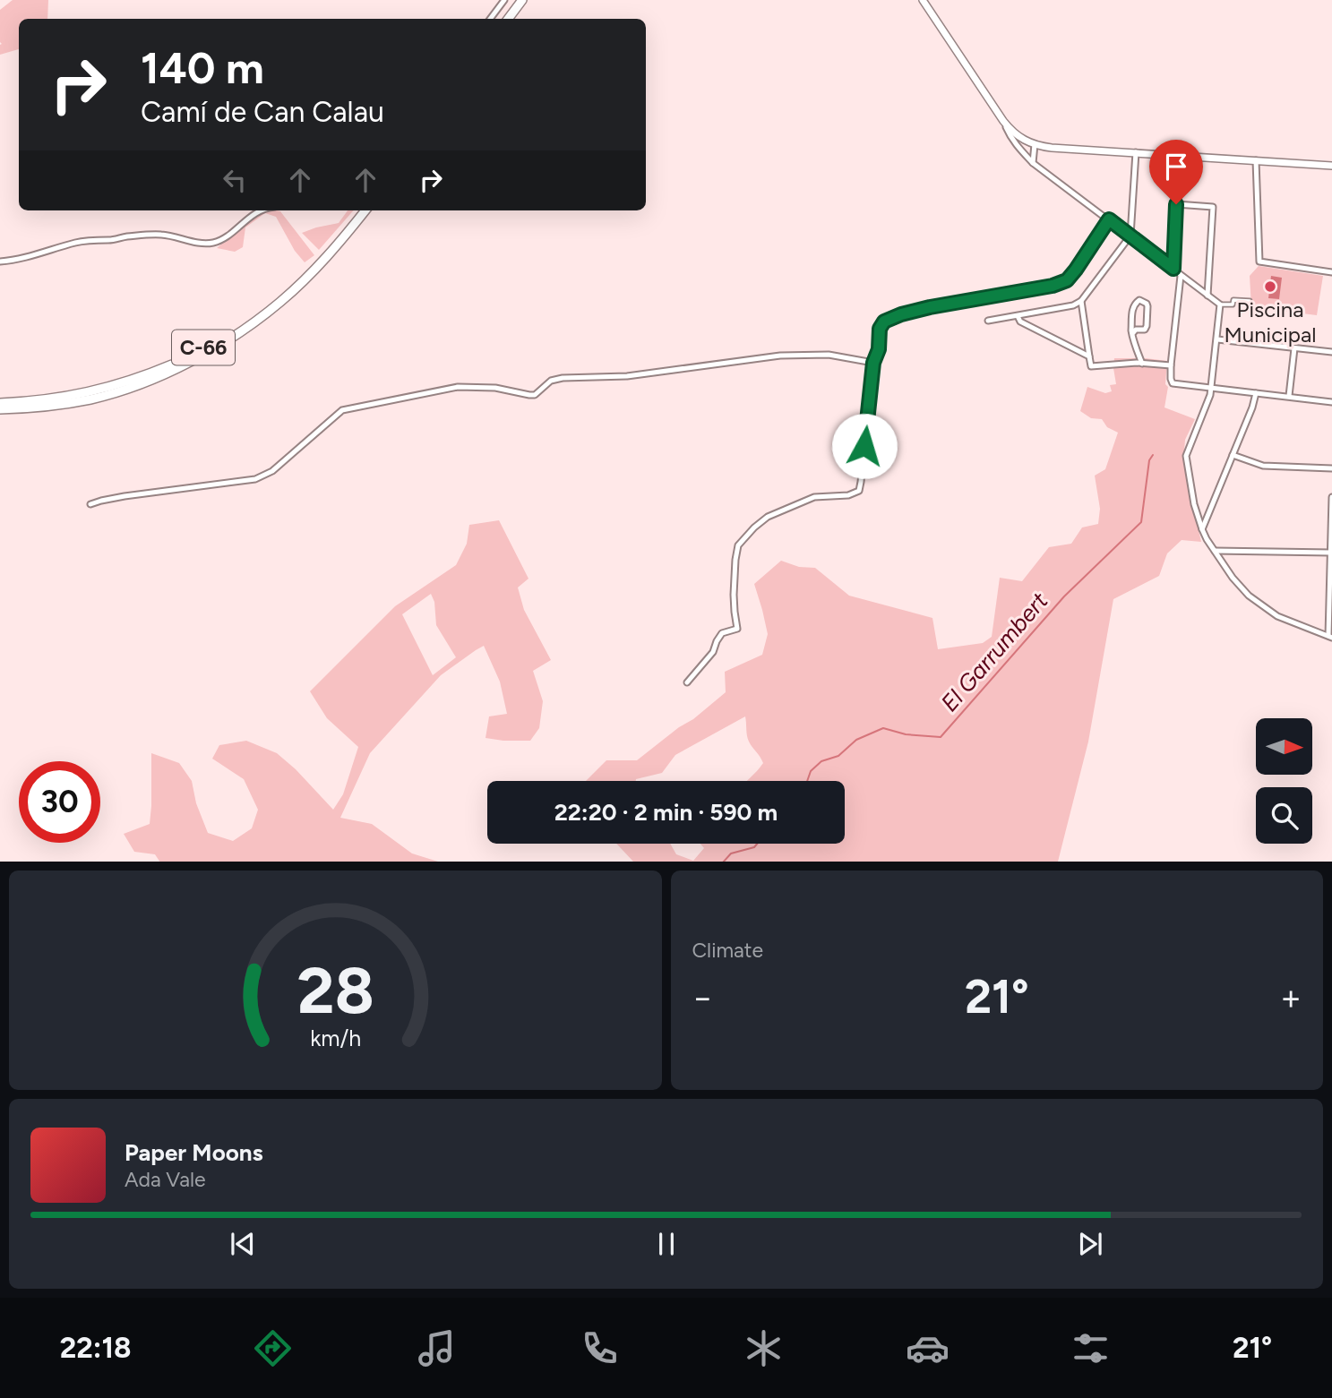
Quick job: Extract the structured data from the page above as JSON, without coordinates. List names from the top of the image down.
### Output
{
  "streets": {
    "highway": ["C-66"]
  },
  "water": ["El Garrumbert"],
  "places": ["Piscina Municipal"],
  "north": "right",
  "page": {
    "turn": ["140 m", "Camí de Can Calau"],
    "limit": "30",
    "trip": "22:20 · 2 min · 590 m",
    "tile": "Climate",
    "heat": ["−", "21°", "+"],
    "song": ["Paper Moons", "Ada Vale"],
    "tabs": ["22:18", "21°"],
    "gauge": ["28", "km/h"]
  }
}
